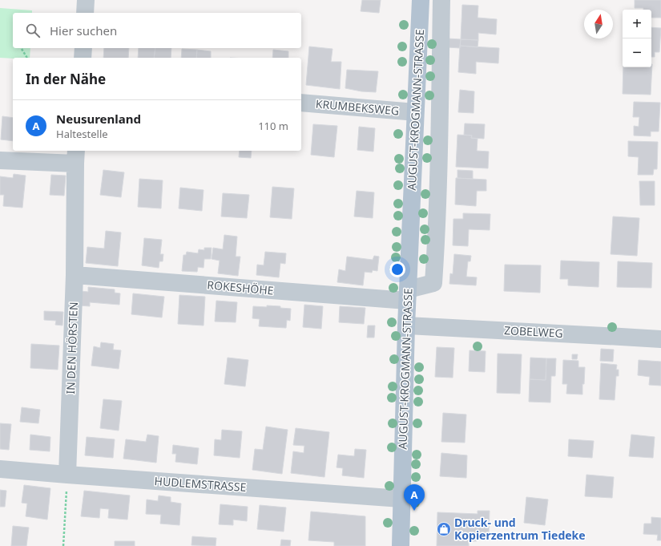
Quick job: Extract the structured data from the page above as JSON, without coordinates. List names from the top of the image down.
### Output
{
  "streets": {
    "main road": ["AUGUST-KROGMANN-STRASSE"],
    "street": [
      "KRUMBEKSWEG",
      "ROKESHÖHE",
      "ZOBELWEG",
      "IN DEN HÖRSTEN",
      "HUDLEMSTRASSE"
    ]
  },
  "crossings": [
    ["KRUMBEKSWEG", "AUGUST-KROGMANN-STRASSE"],
    ["AUGUST-KROGMANN-STRASSE", "ROKESHÖHE"],
    ["AUGUST-KROGMANN-STRASSE", "ZOBELWEG"],
    ["AUGUST-KROGMANN-STRASSE", "HUDLEMSTRASSE"],
    ["ROKESHÖHE", "IN DEN HÖRSTEN"],
    ["IN DEN HÖRSTEN", "HUDLEMSTRASSE"]
  ],
  "places": {
    "shop": ["Druck- und Kopierzentrum Tiedeke"]
  },
  "north": "top",
  "page": {
    "map_buttons": ["+", "−"],
    "search": "Hier suchen",
    "heading": "In der Nähe",
    "list": [
      {
        "mark": "A",
        "name": "Neusurenland",
        "note": "Haltestelle",
        "value": "110 m"
      }
    ],
    "pins": "A"
  }
}
